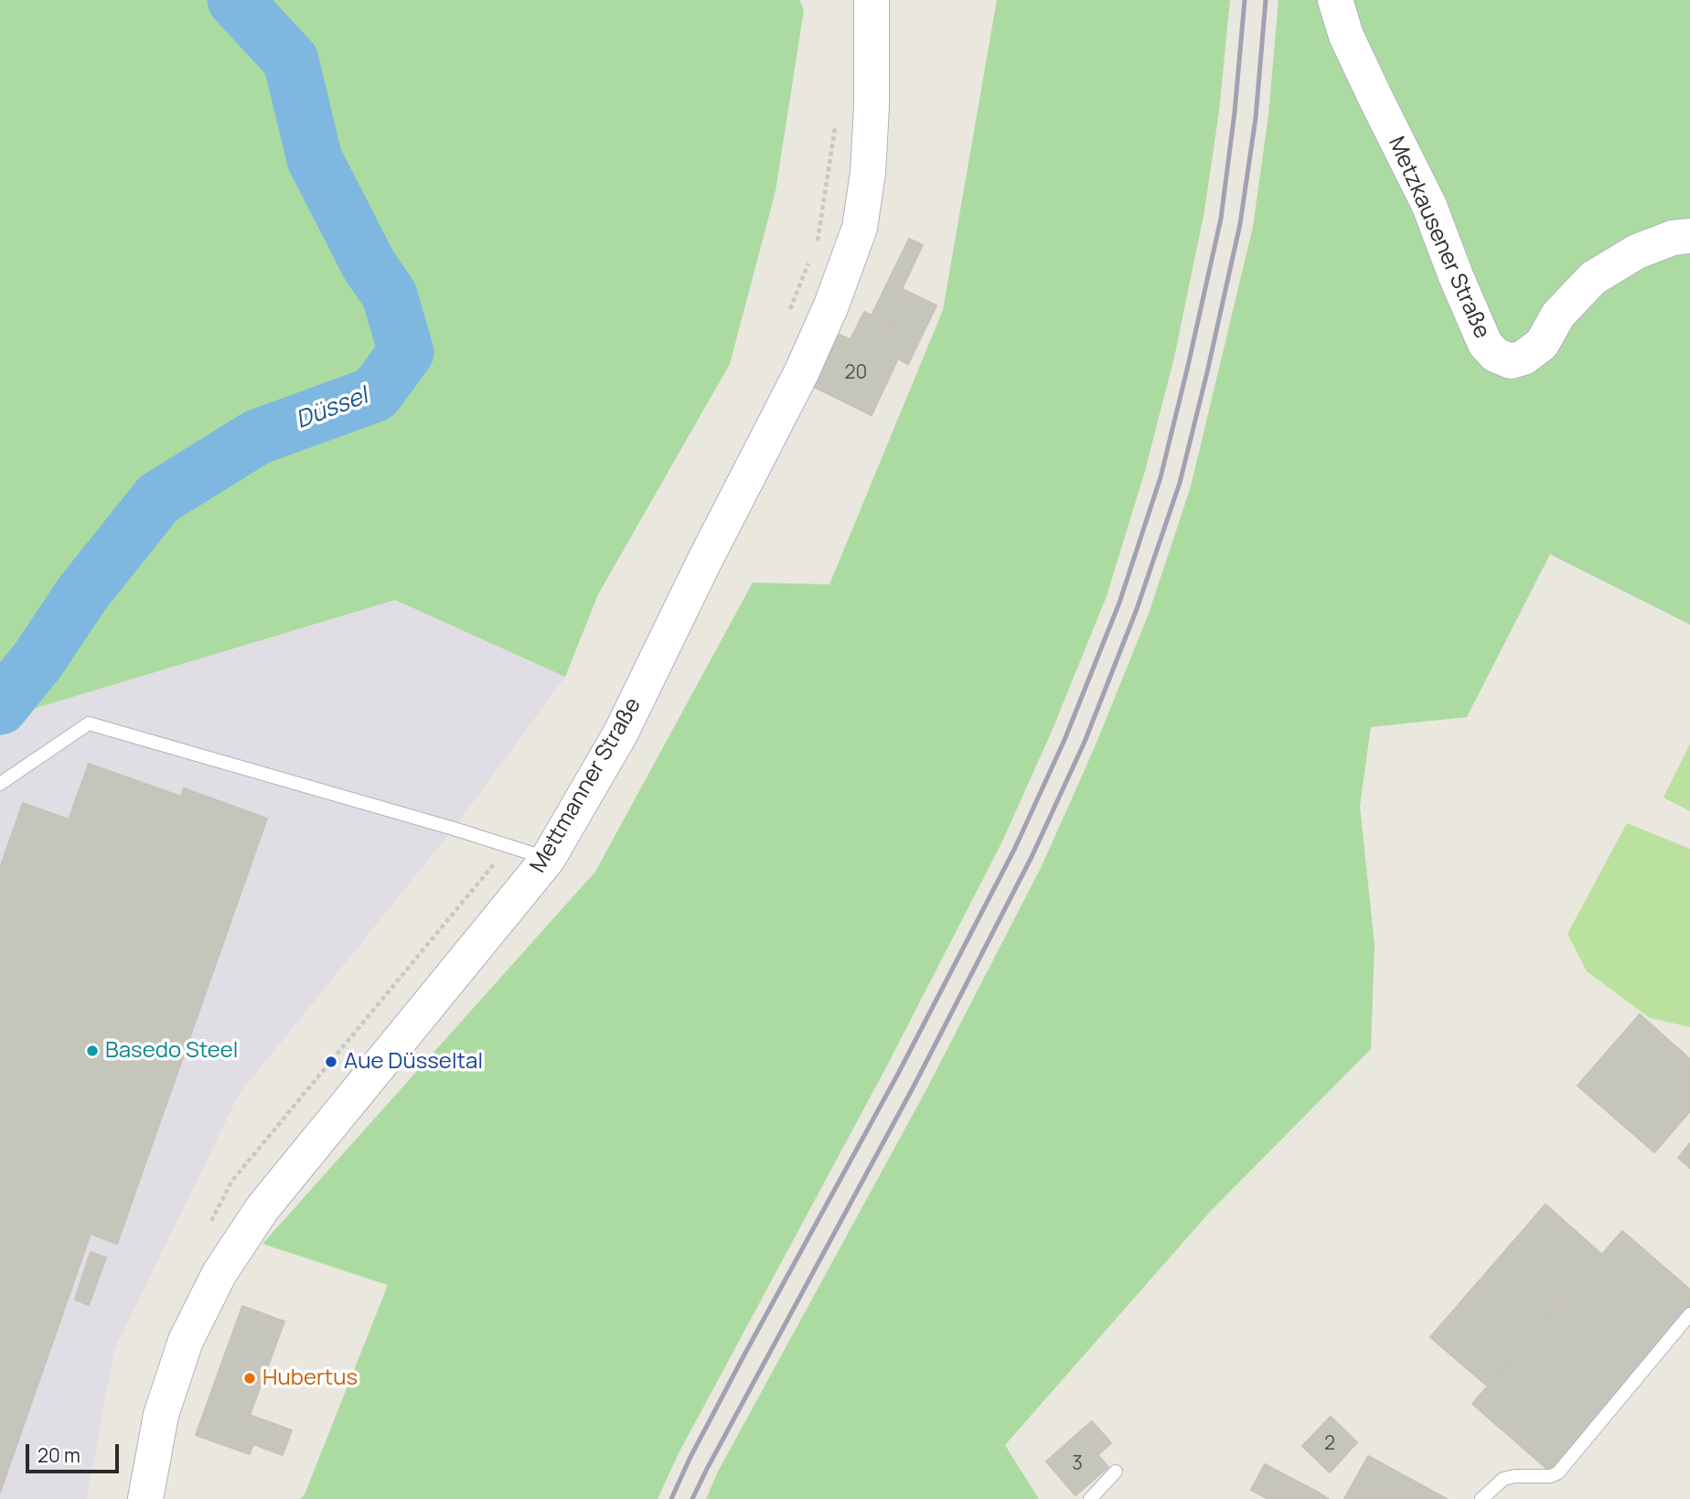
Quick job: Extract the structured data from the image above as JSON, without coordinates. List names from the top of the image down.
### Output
{
  "streets": {
    "main road": ["Metzkausener Straße", "Mettmanner Straße"]
  },
  "water": ["Düssel"],
  "places": ["Basedo Steel", "Aue Düsseltal", "Hubertus"],
  "house_numbers": ["20", "2", "3"],
  "scale_bar": "20 m"
}
